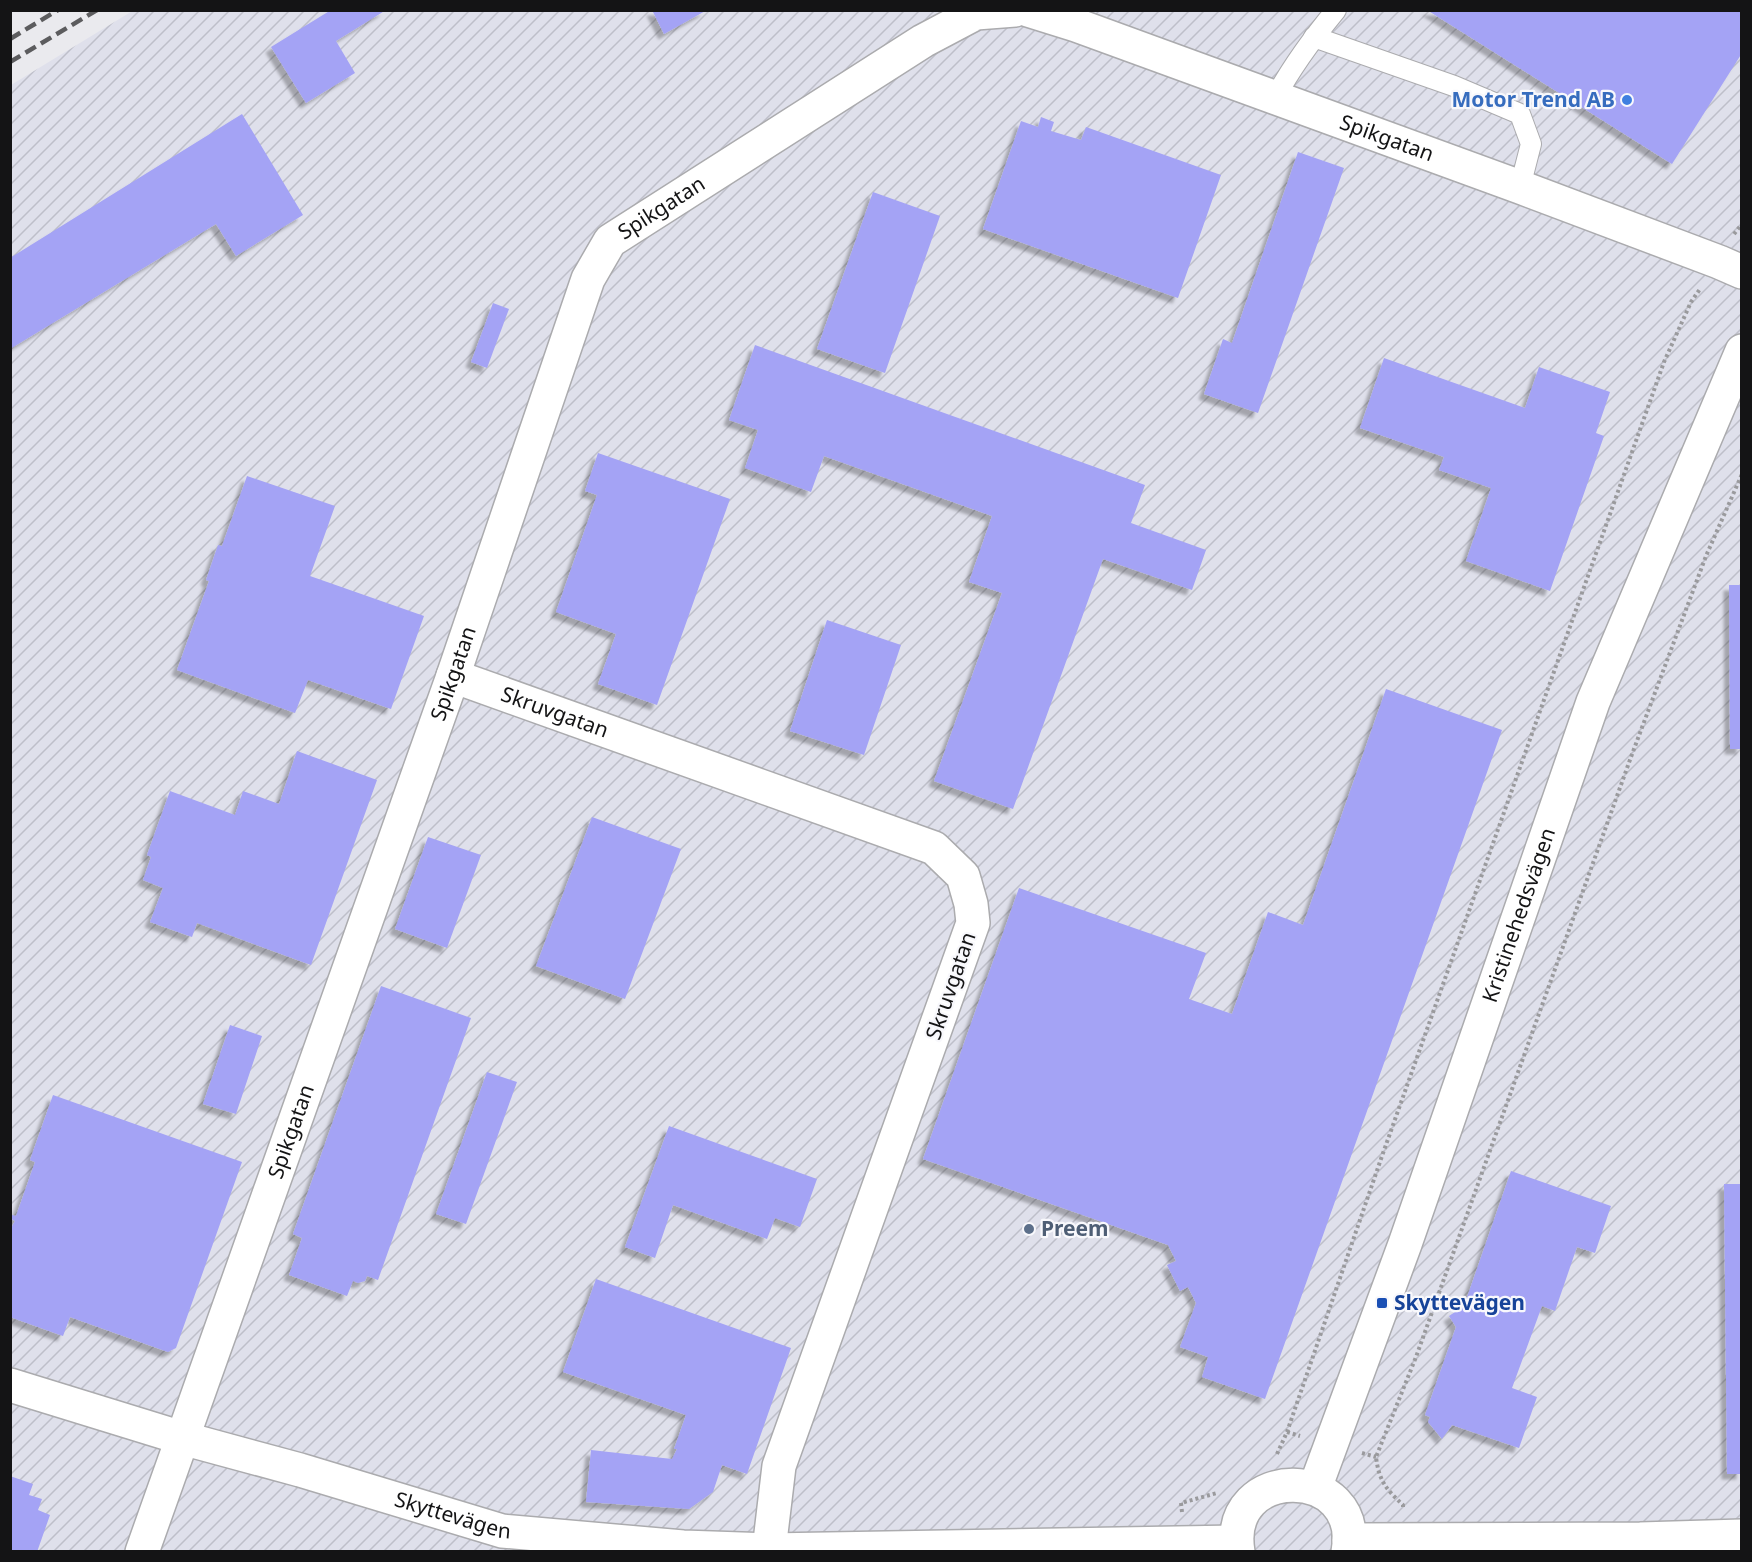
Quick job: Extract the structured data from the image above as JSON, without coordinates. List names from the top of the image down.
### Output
{
  "streets": {
    "street": [
      "Spikgatan",
      "Skruvgatan",
      "Kristinehedsvägen",
      "Skyttevägen"
    ]
  },
  "crossings": [
    ["Spikgatan", "Skruvgatan"],
    ["Spikgatan", "Skyttevägen"],
    ["Skruvgatan", "Skyttevägen"]
  ],
  "places": {
    "other": ["Motor Trend AB", "Preem"],
    "transit": ["Skyttevägen"]
  }
}
